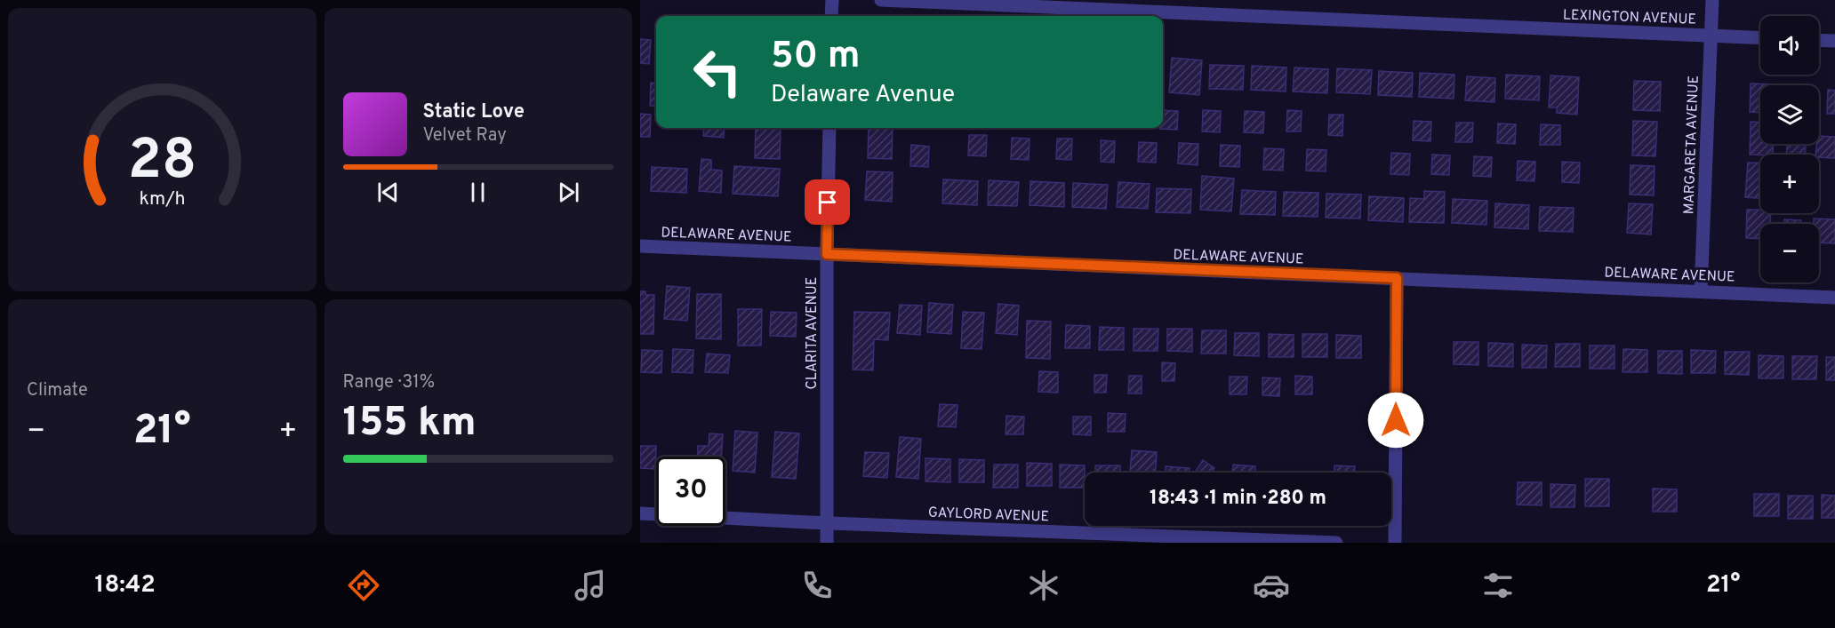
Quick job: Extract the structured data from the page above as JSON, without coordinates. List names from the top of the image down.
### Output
{
  "streets": {
    "street": [
      "LEXINGTON AVENUE",
      "MARGARETA AVENUE",
      "DELAWARE AVENUE",
      "CLARITA AVENUE",
      "GAYLORD AVENUE"
    ]
  },
  "crossings": [
    ["LEXINGTON AVENUE", "MARGARETA AVENUE"],
    ["MARGARETA AVENUE", "DELAWARE AVENUE"],
    ["DELAWARE AVENUE", "CLARITA AVENUE"],
    ["CLARITA AVENUE", "GAYLORD AVENUE"]
  ],
  "page": {
    "map_buttons": ["+", "−"],
    "turn": ["50 m", "Delaware Avenue"],
    "song": ["Static Love", "Velvet Ray"],
    "tile": [
      "Climate",
      ["Range · 31%", "155 km"]
    ],
    "heat": ["−", "21°", "+"],
    "limit": "30",
    "trip": "18:43 · 1 min · 280 m",
    "tabs": ["18:42", "21°"],
    "gauge": ["28", "km/h"]
  }
}
